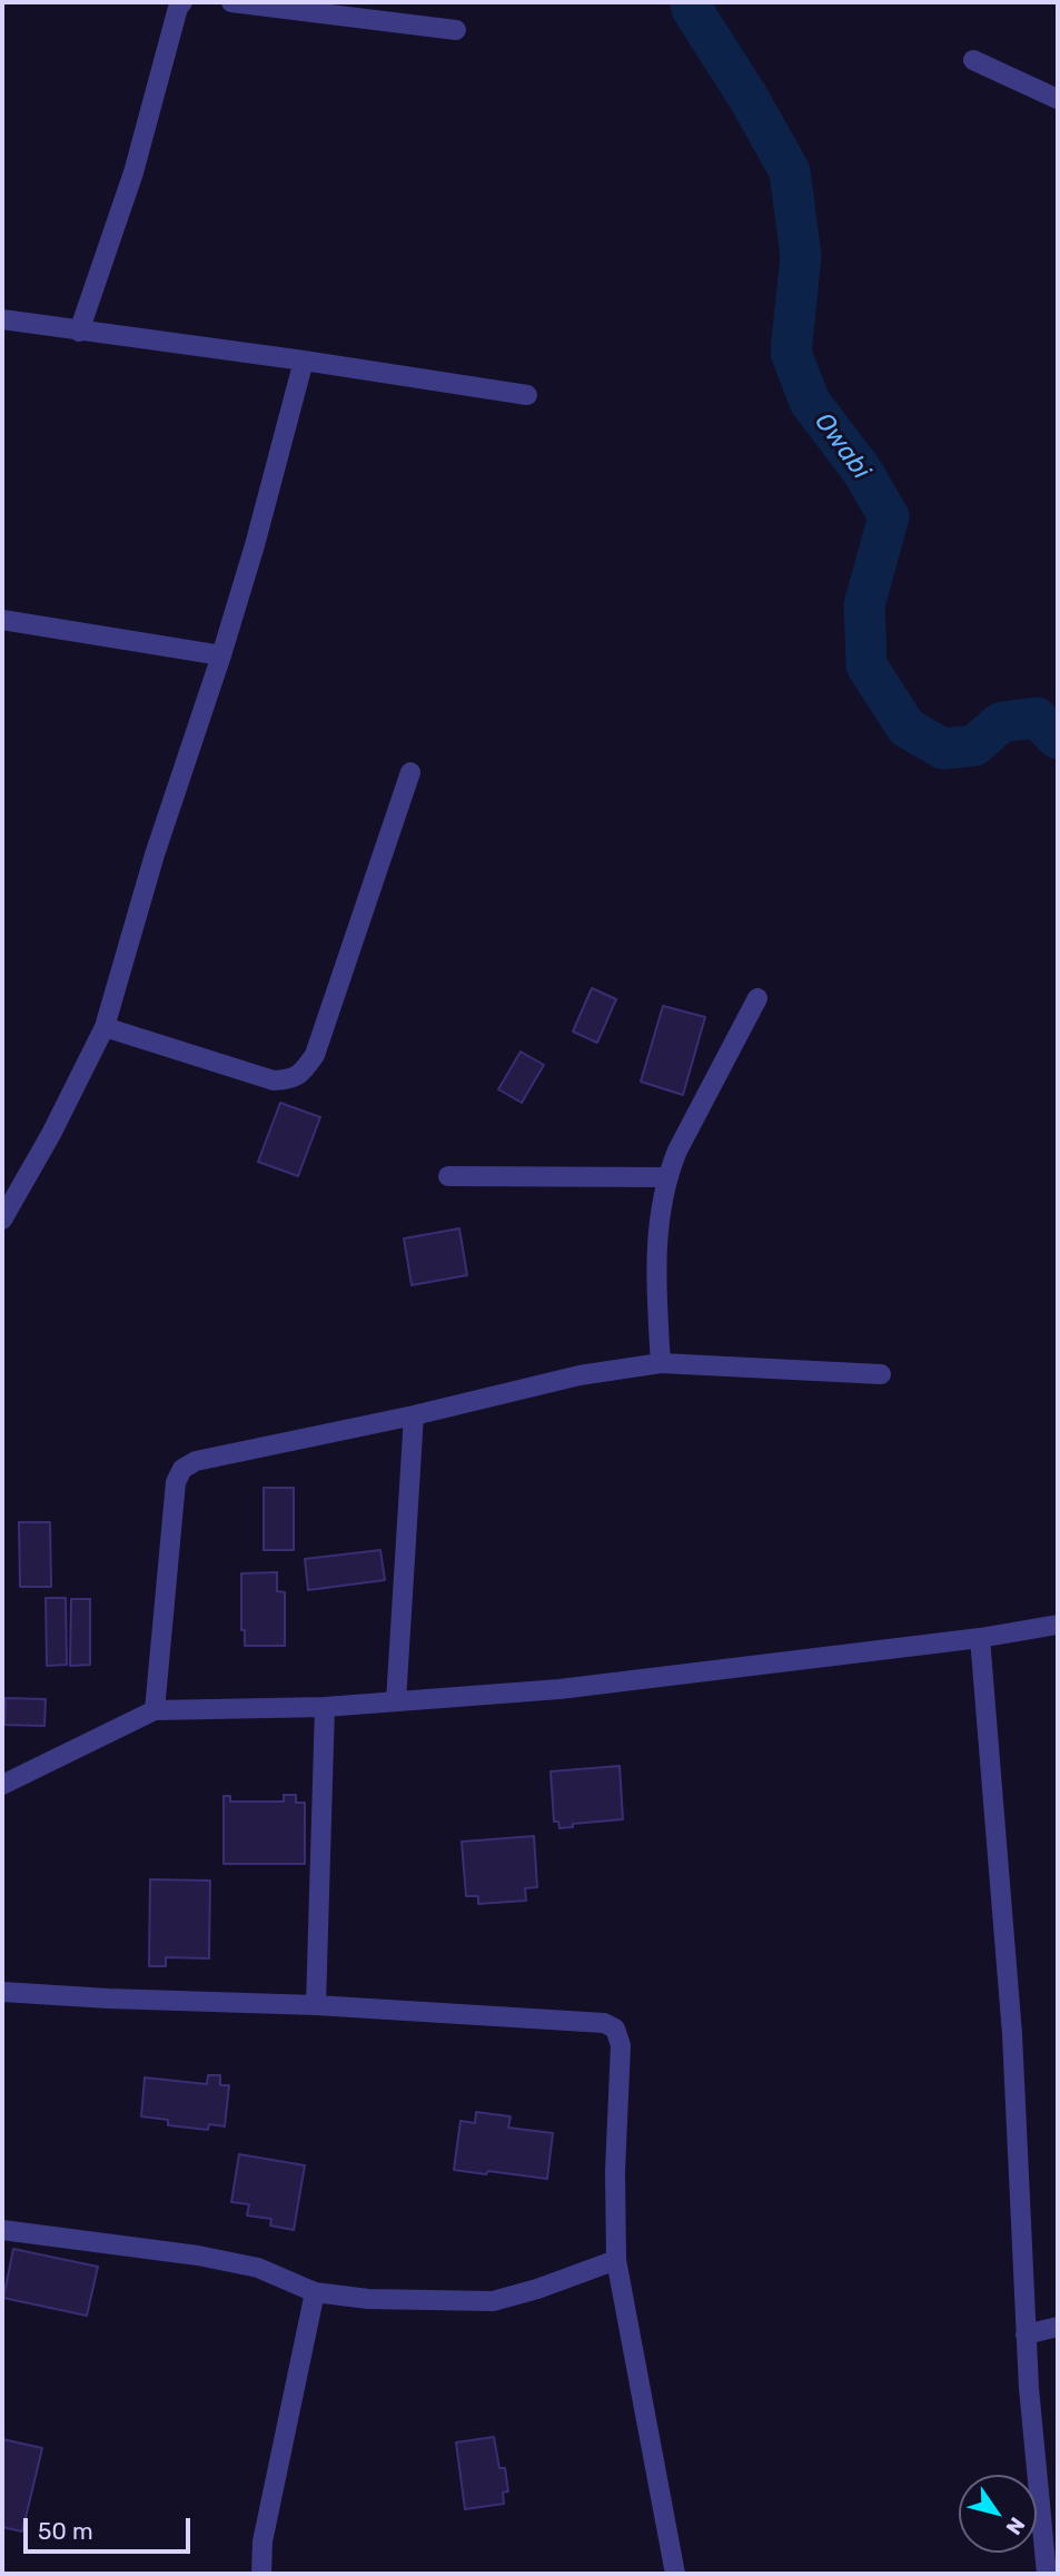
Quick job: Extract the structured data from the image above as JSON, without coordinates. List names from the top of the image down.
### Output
{
  "water": ["Owabi"],
  "scale_bar": "50 m",
  "north": "bottom right"
}
